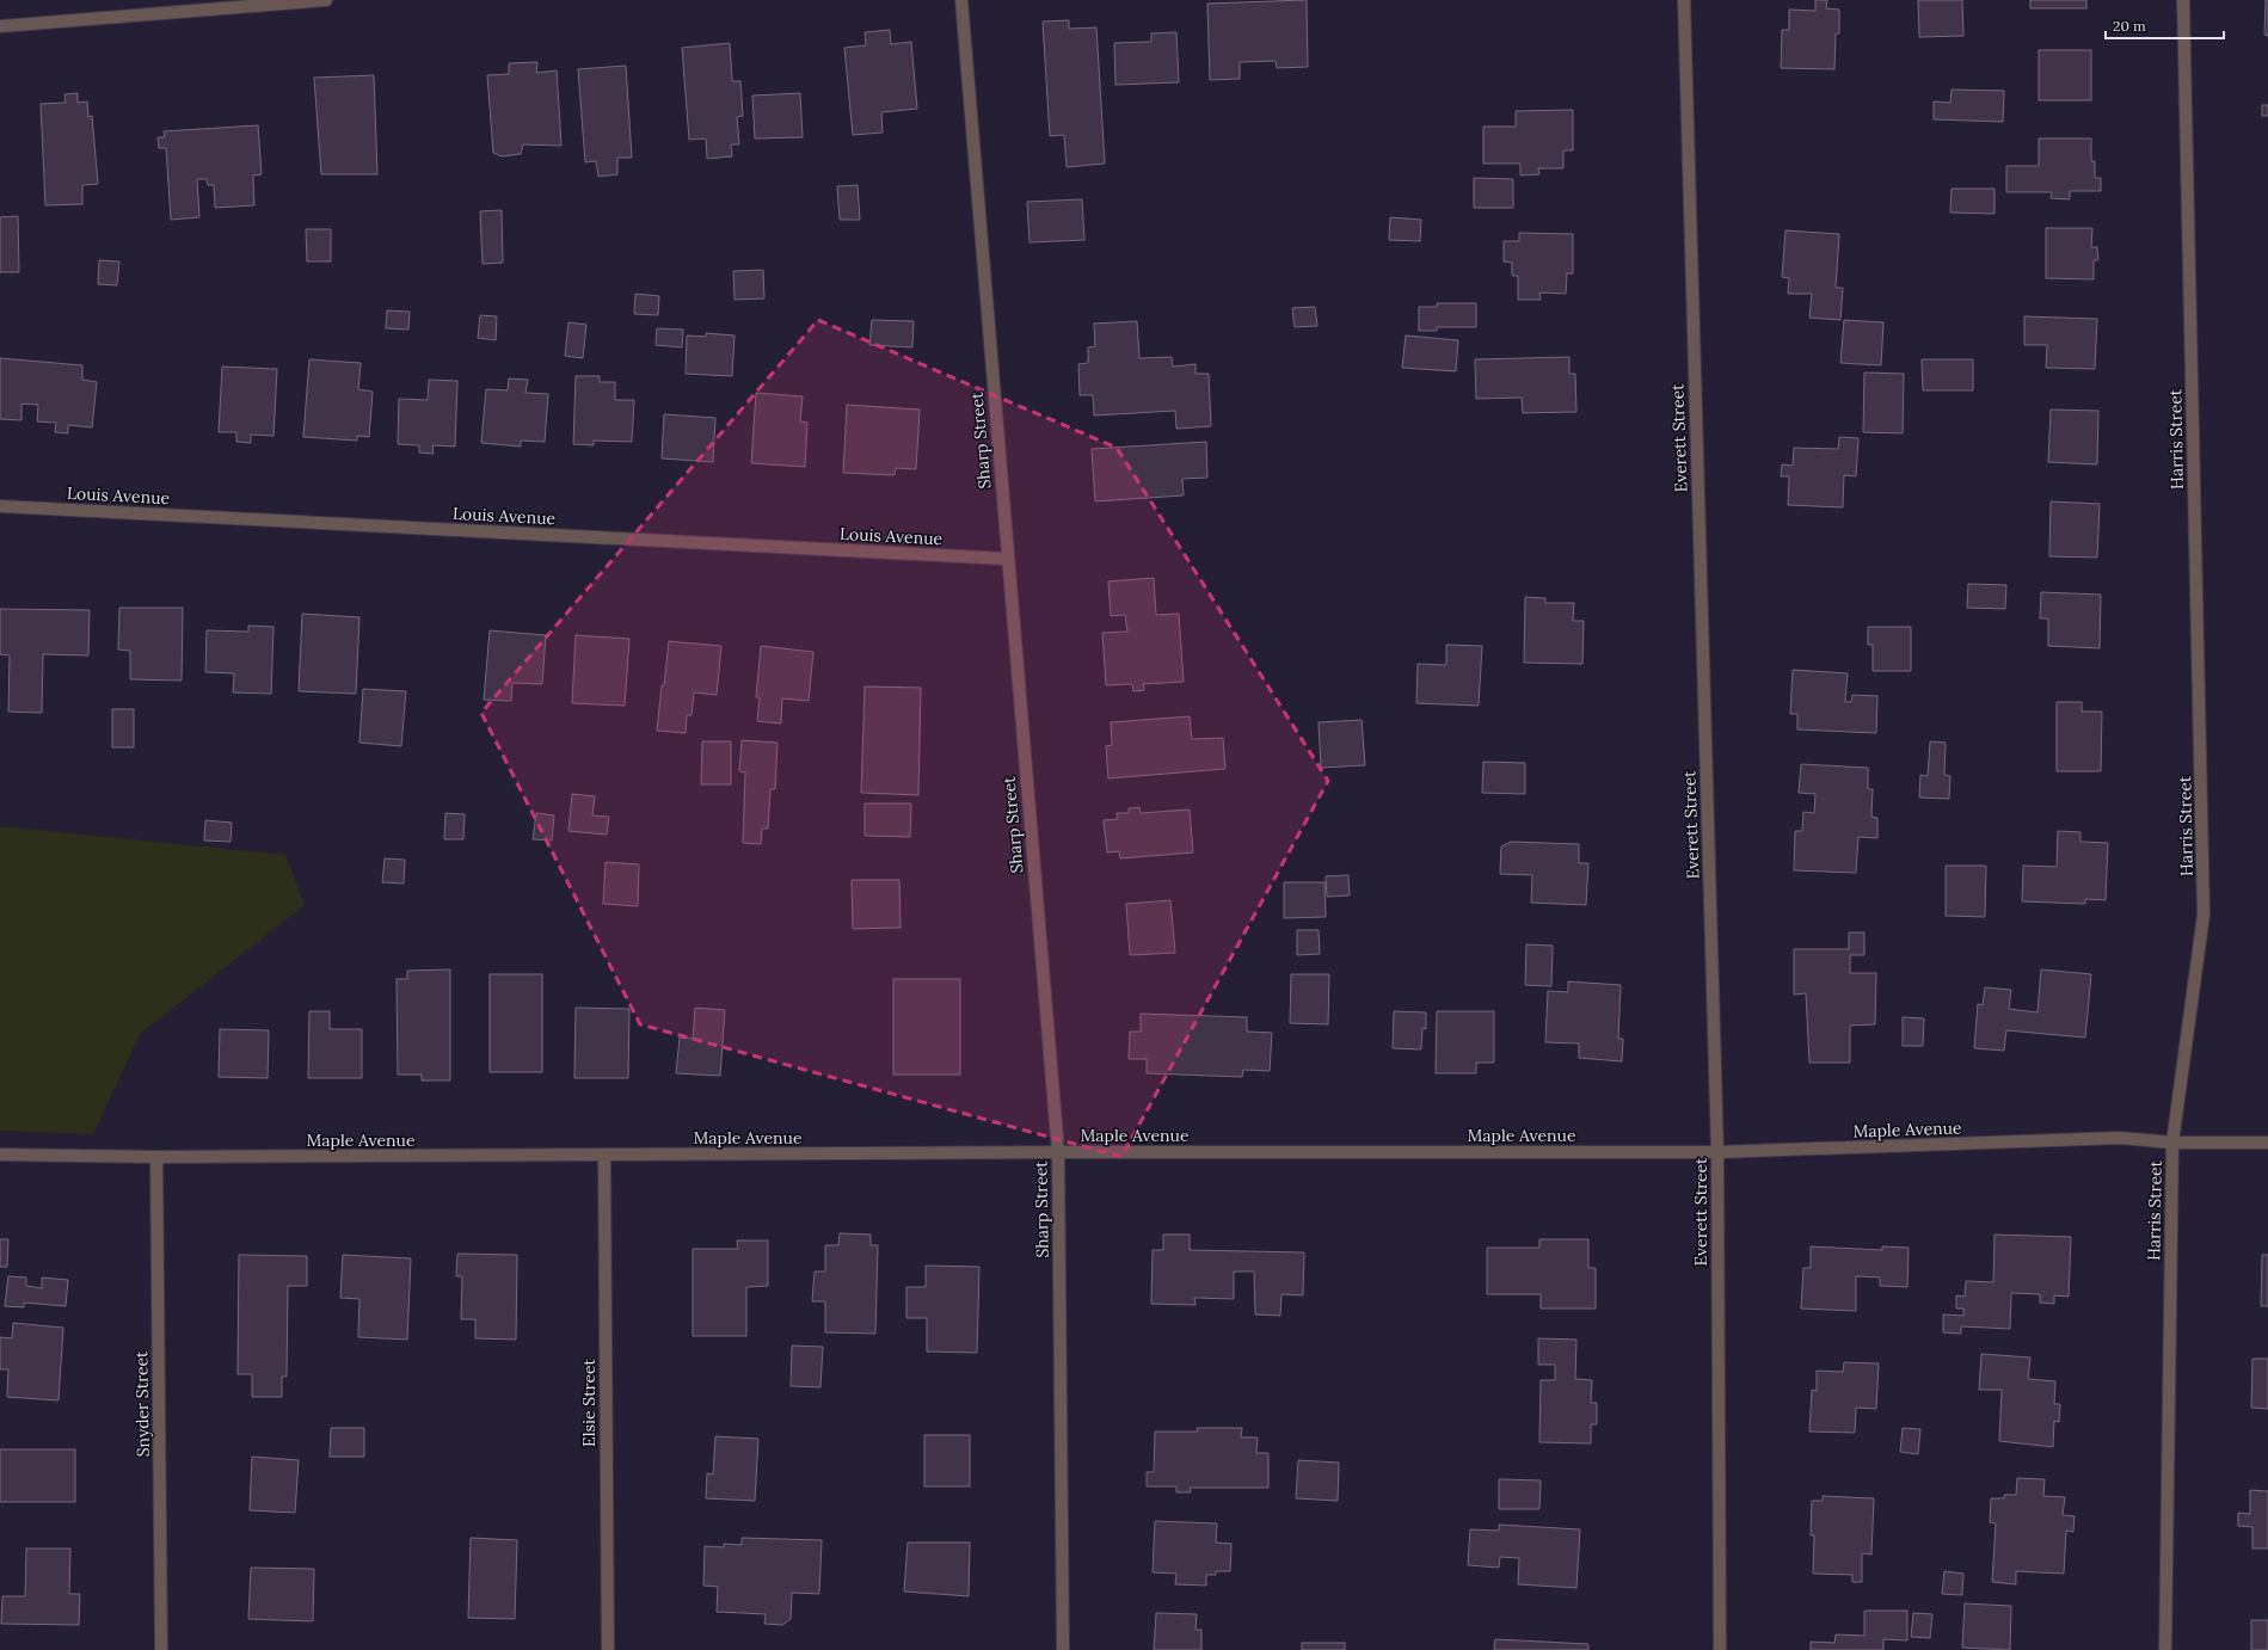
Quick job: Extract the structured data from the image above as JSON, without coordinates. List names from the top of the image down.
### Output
{
  "streets": {
    "street": [
      "Everett Street",
      "Harris Street",
      "Sharp Street",
      "Louis Avenue",
      "Maple Avenue",
      "Elsie Street",
      "Snyder Street"
    ]
  },
  "crossings": [
    ["Everett Street", "Maple Avenue"],
    ["Harris Street", "Maple Avenue"],
    ["Sharp Street", "Louis Avenue"],
    ["Sharp Street", "Maple Avenue"],
    ["Maple Avenue", "Elsie Street"],
    ["Maple Avenue", "Snyder Street"]
  ],
  "scale_bar": "20 m"
}
